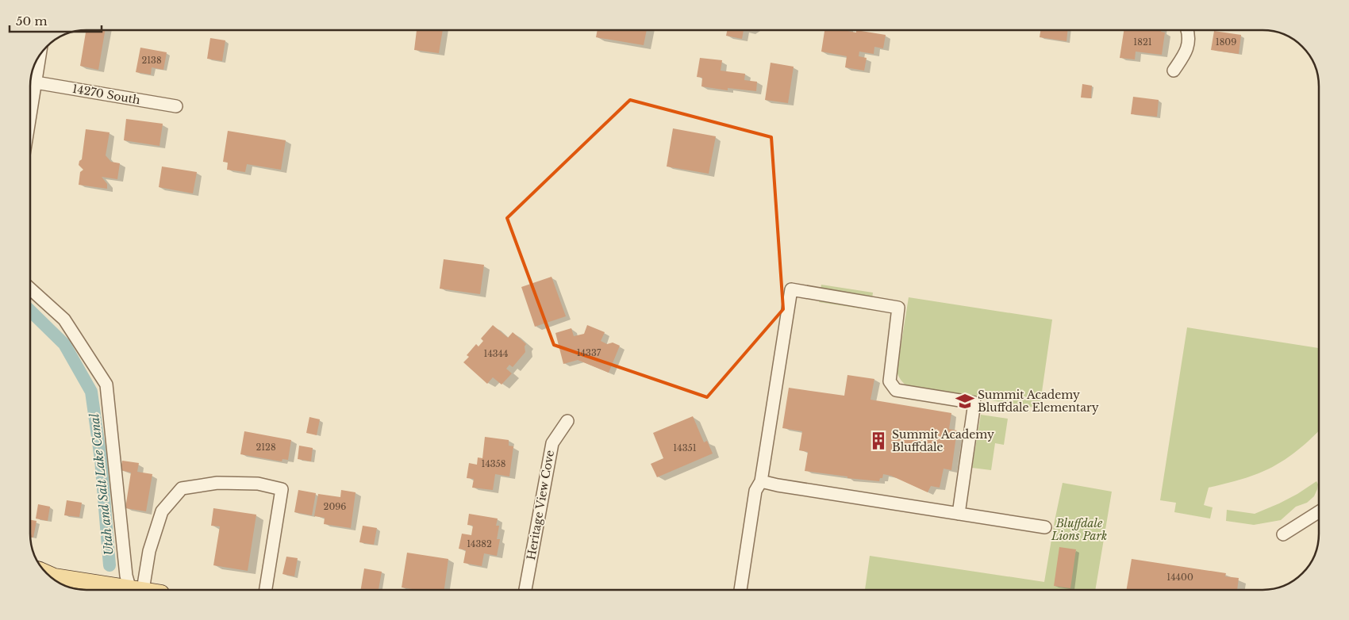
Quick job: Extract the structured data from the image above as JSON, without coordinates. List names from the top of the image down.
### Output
{
  "streets": {
    "street": ["14270 South", "Heritage View Cove"]
  },
  "water": ["Utah and Salt Lake Canal"],
  "parks": ["Bluffdale Lions Park"],
  "places": {
    "school or university": ["Summit Academy Bluffdale Elementary"],
    "building": ["Summit Academy Bluffdale"]
  },
  "house_numbers": [
    "1821",
    "1809",
    "2138",
    "14337",
    "14344",
    "2128",
    "14351",
    "14358",
    "2096",
    "14382",
    "14400"
  ],
  "scale_bar": "50 m"
}
